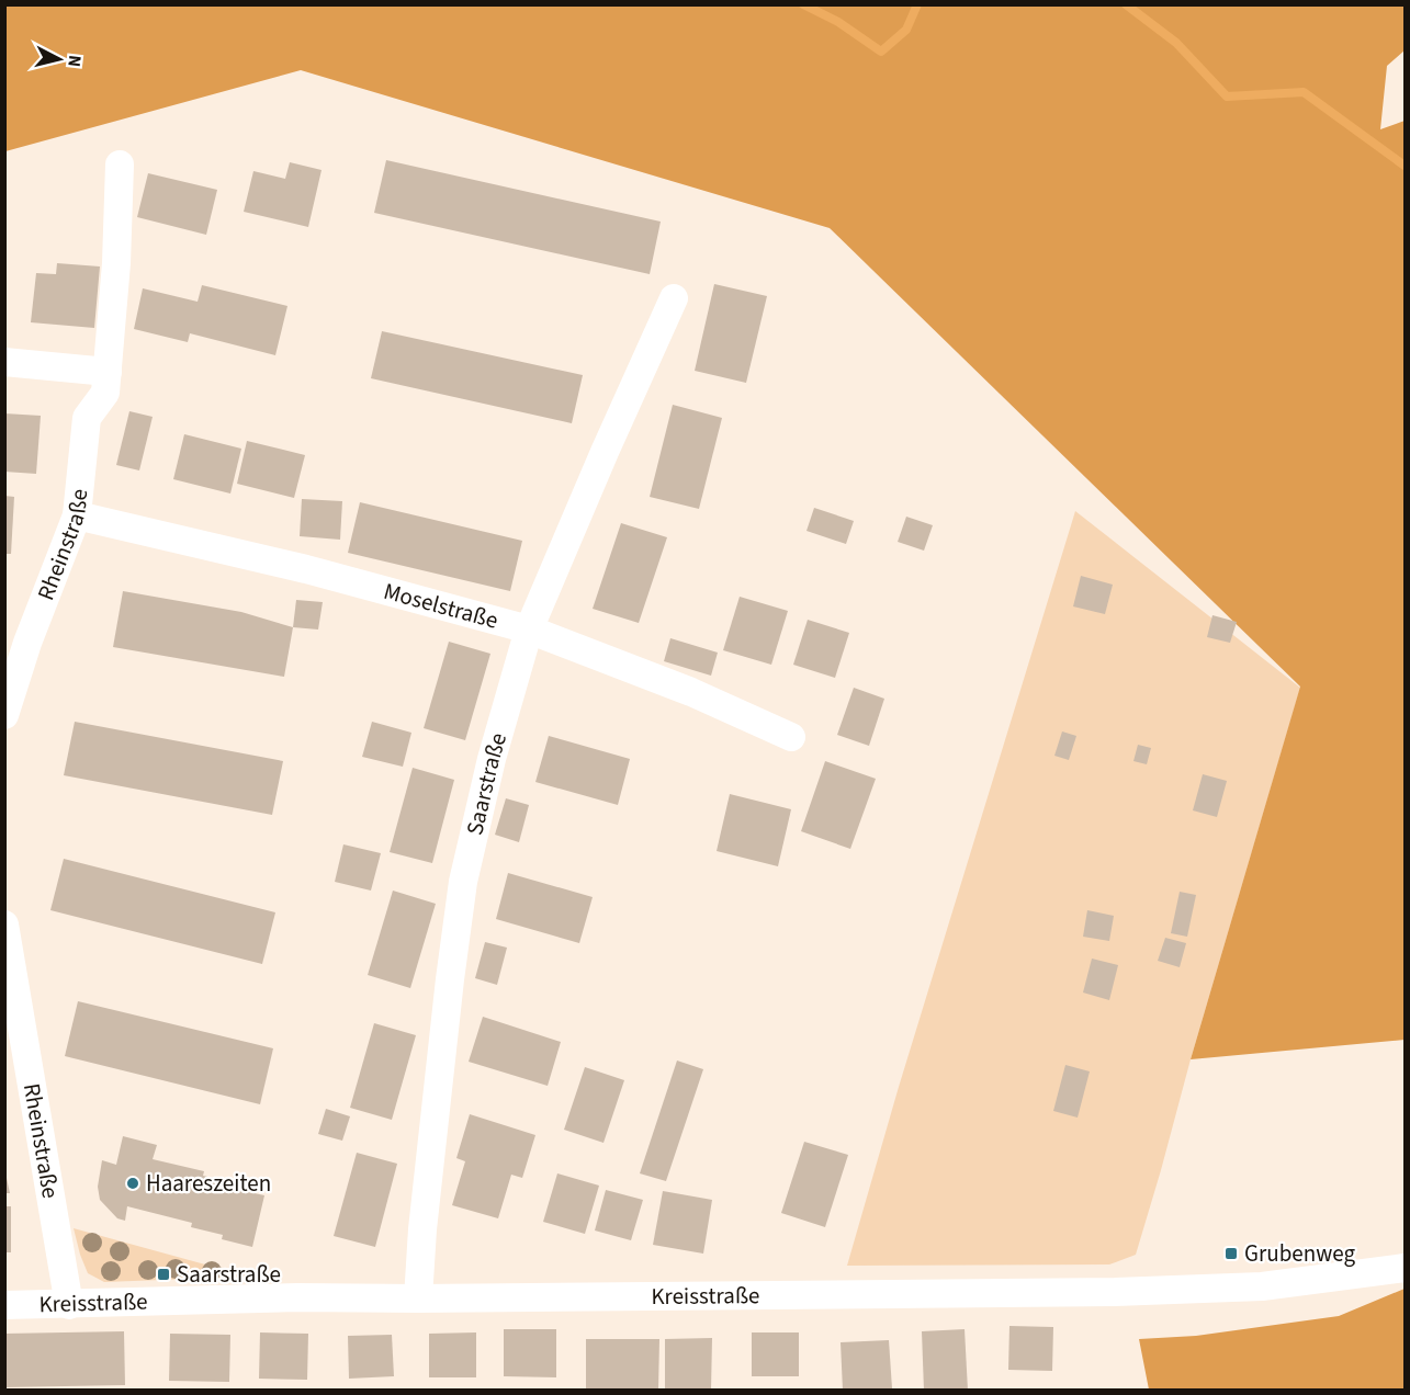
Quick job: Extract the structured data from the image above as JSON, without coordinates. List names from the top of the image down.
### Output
{
  "streets": {
    "street": [
      "Rheinstraße",
      "Moselstraße",
      "Saarstraße",
      "Kreisstraße"
    ]
  },
  "crossings": [
    ["Rheinstraße", "Moselstraße"],
    ["Rheinstraße", "Kreisstraße"],
    ["Moselstraße", "Saarstraße"],
    ["Saarstraße", "Kreisstraße"]
  ],
  "places": {
    "other": ["Haareszeiten"],
    "transit": ["Grubenweg", "Saarstraße"]
  },
  "north": "right"
}
